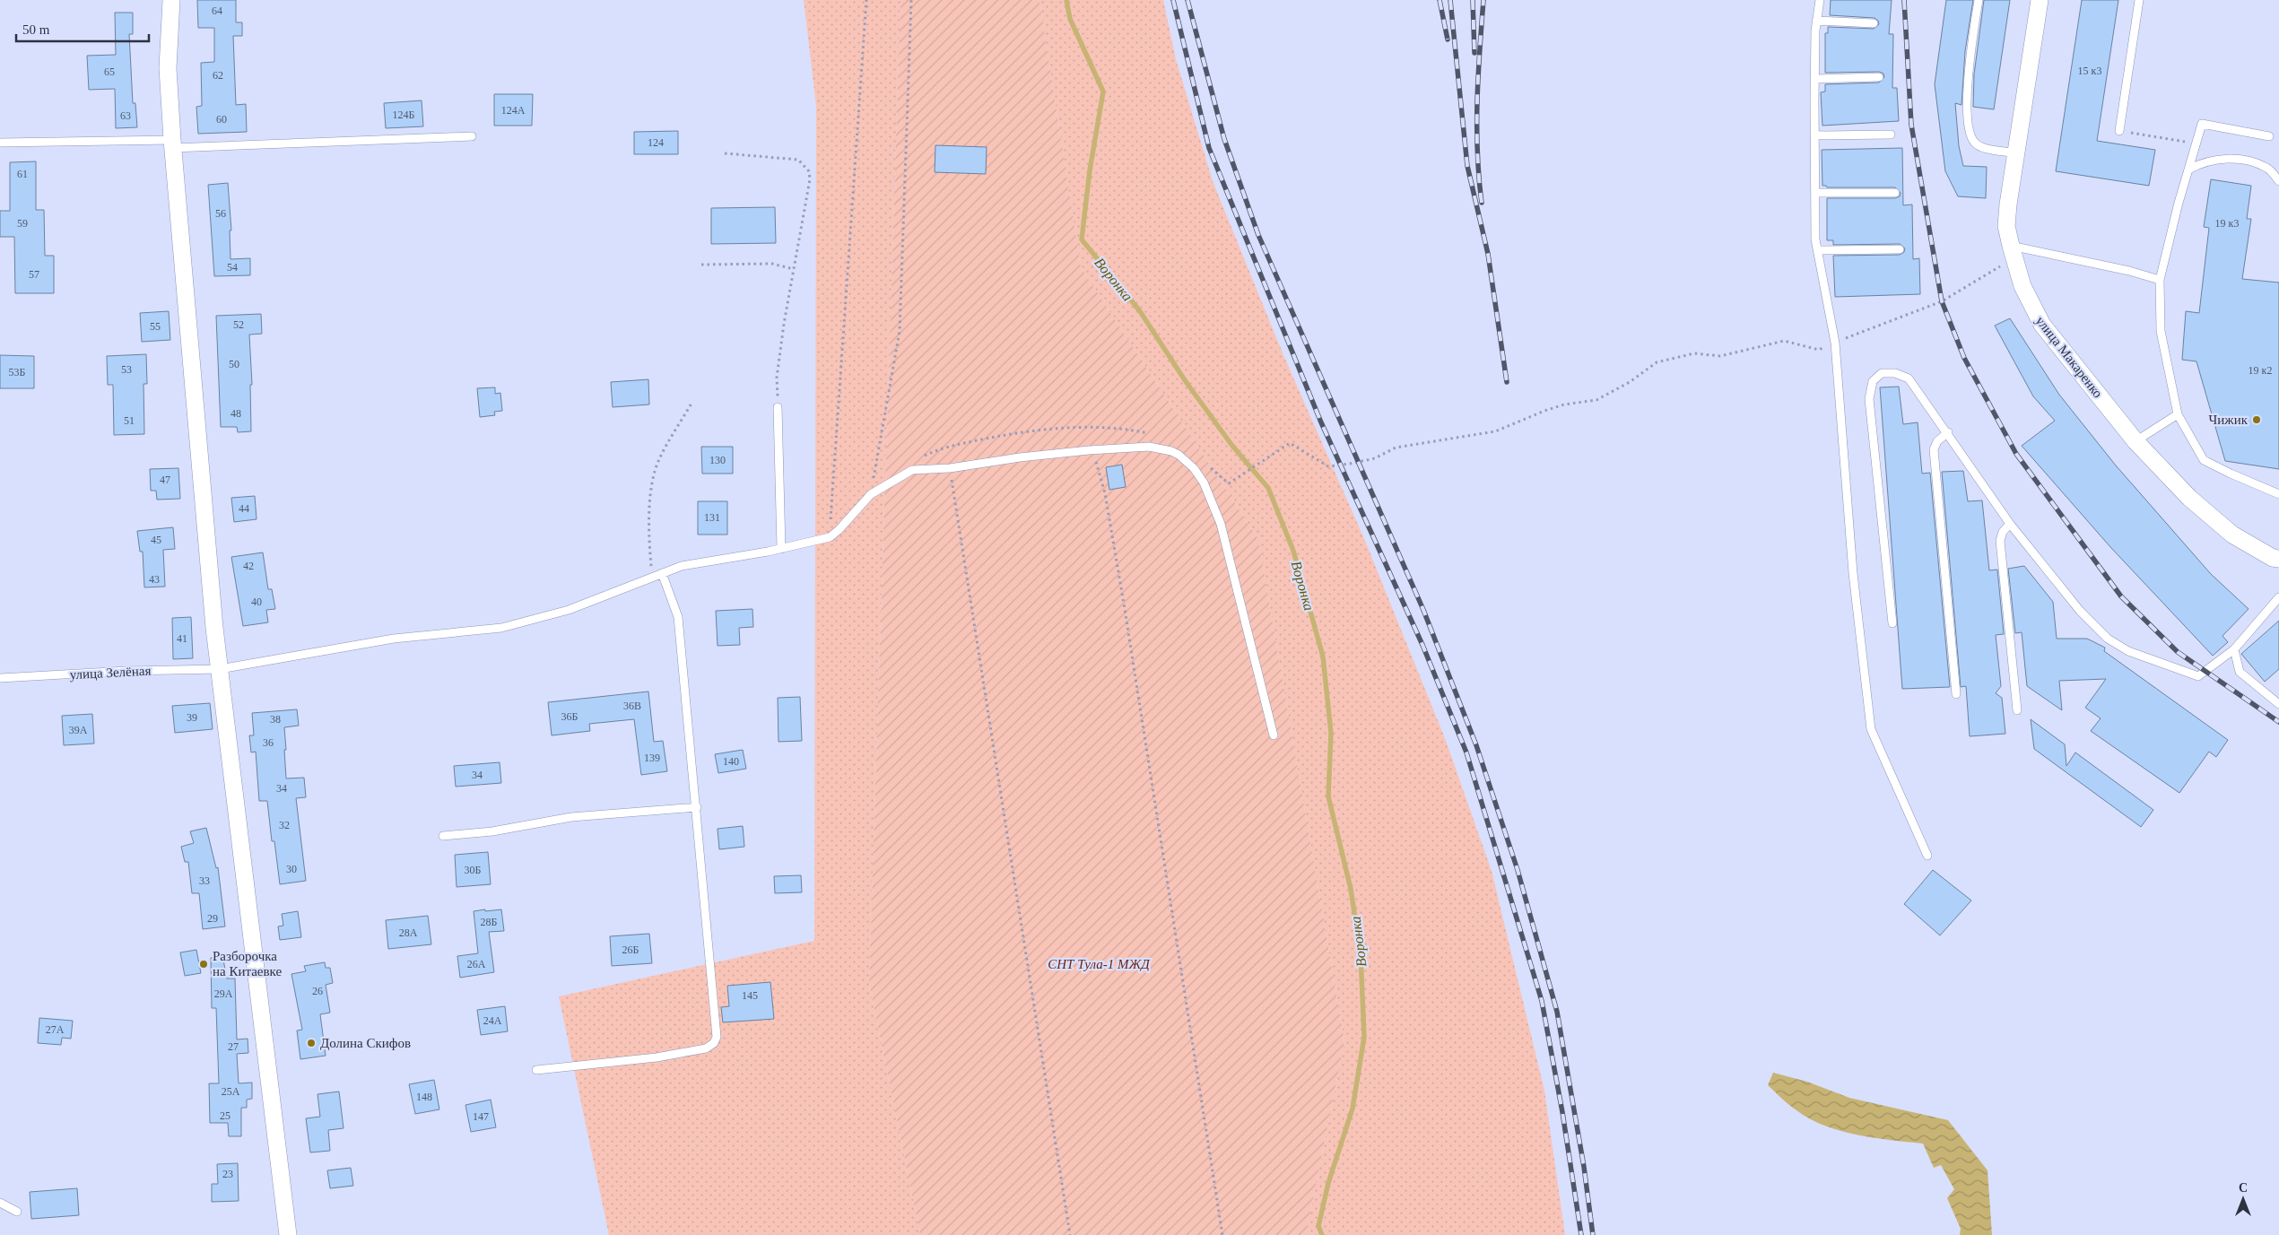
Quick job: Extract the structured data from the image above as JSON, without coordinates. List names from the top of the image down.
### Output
{
  "streets": {
    "street": ["улица Макаренко"],
    "lane": ["улица Зелёная"]
  },
  "water": ["Воронка"],
  "parks": ["СНТ Тула-1 МЖД"],
  "places": ["Чижик", "Разборочка на Китаевке", "Долина Скифов"],
  "house_numbers": [
    "64",
    "15 к3",
    "65",
    "62",
    "124А",
    "124Б",
    "63",
    "60",
    "124",
    "61",
    "56",
    "59",
    "19 к3",
    "54",
    "57",
    "52",
    "55",
    "50",
    "53",
    "19 к2",
    "53Б",
    "48",
    "51",
    "130",
    "47",
    "44",
    "131",
    "45",
    "42",
    "43",
    "40",
    "41",
    "36В",
    "36Б",
    "39",
    "38",
    "39А",
    "36",
    "139",
    "140",
    "34",
    "34",
    "32",
    "30",
    "30Б",
    "33",
    "29",
    "28Б",
    "28А",
    "26Б",
    "26А",
    "26",
    "29А",
    "145",
    "24А",
    "27А",
    "27",
    "25А",
    "148",
    "25",
    "147",
    "23"
  ],
  "scale_bar": "50 m",
  "north": "top"
}
